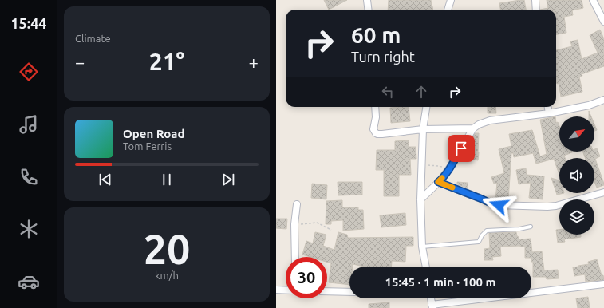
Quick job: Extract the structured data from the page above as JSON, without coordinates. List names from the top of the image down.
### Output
{
  "north": "top right",
  "page": {
    "tabs": "15:44",
    "tile": [
      "Climate",
      ["20", "km/h"]
    ],
    "turn": ["60 m", "Turn right"],
    "heat": ["−", "21°", "+"],
    "song": ["Open Road", "Tom Ferris"],
    "limit": "30",
    "trip": "15:45 · 1 min · 100 m"
  }
}
